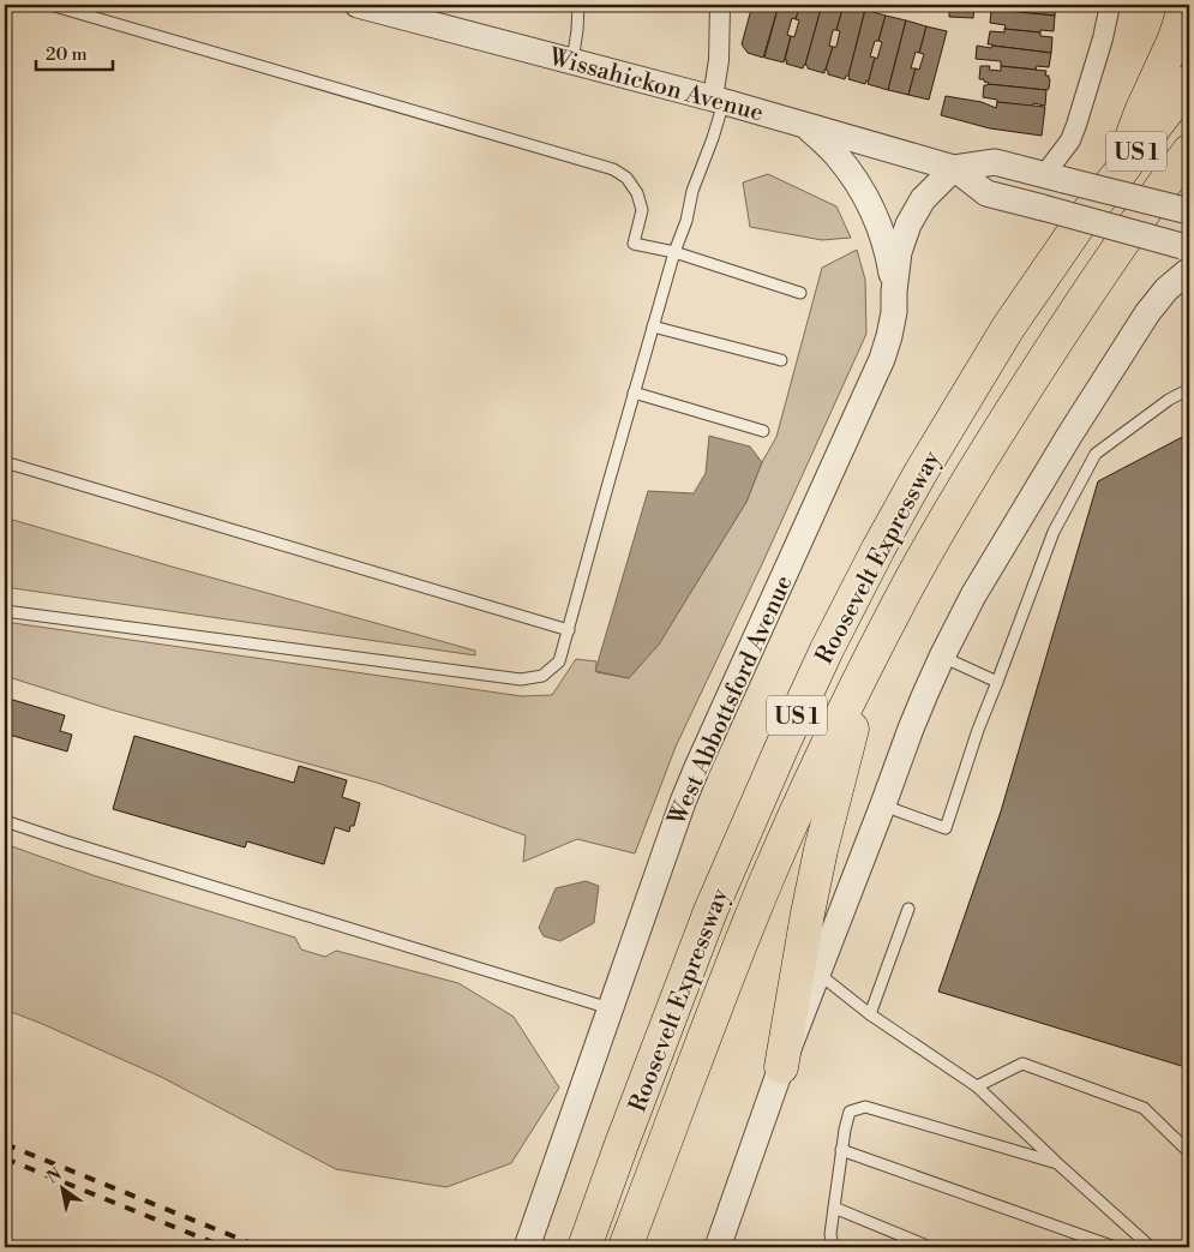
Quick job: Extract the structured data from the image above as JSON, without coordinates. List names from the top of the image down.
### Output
{
  "streets": {
    "highway": ["US 1", "Roosevelt Expressway"],
    "street": ["Wissahickon Avenue", "West Abbottsford Avenue"]
  },
  "crossings": [
    ["Wissahickon Avenue", "West Abbottsford Avenue"]
  ],
  "scale_bar": "20 m",
  "north": "top left"
}
